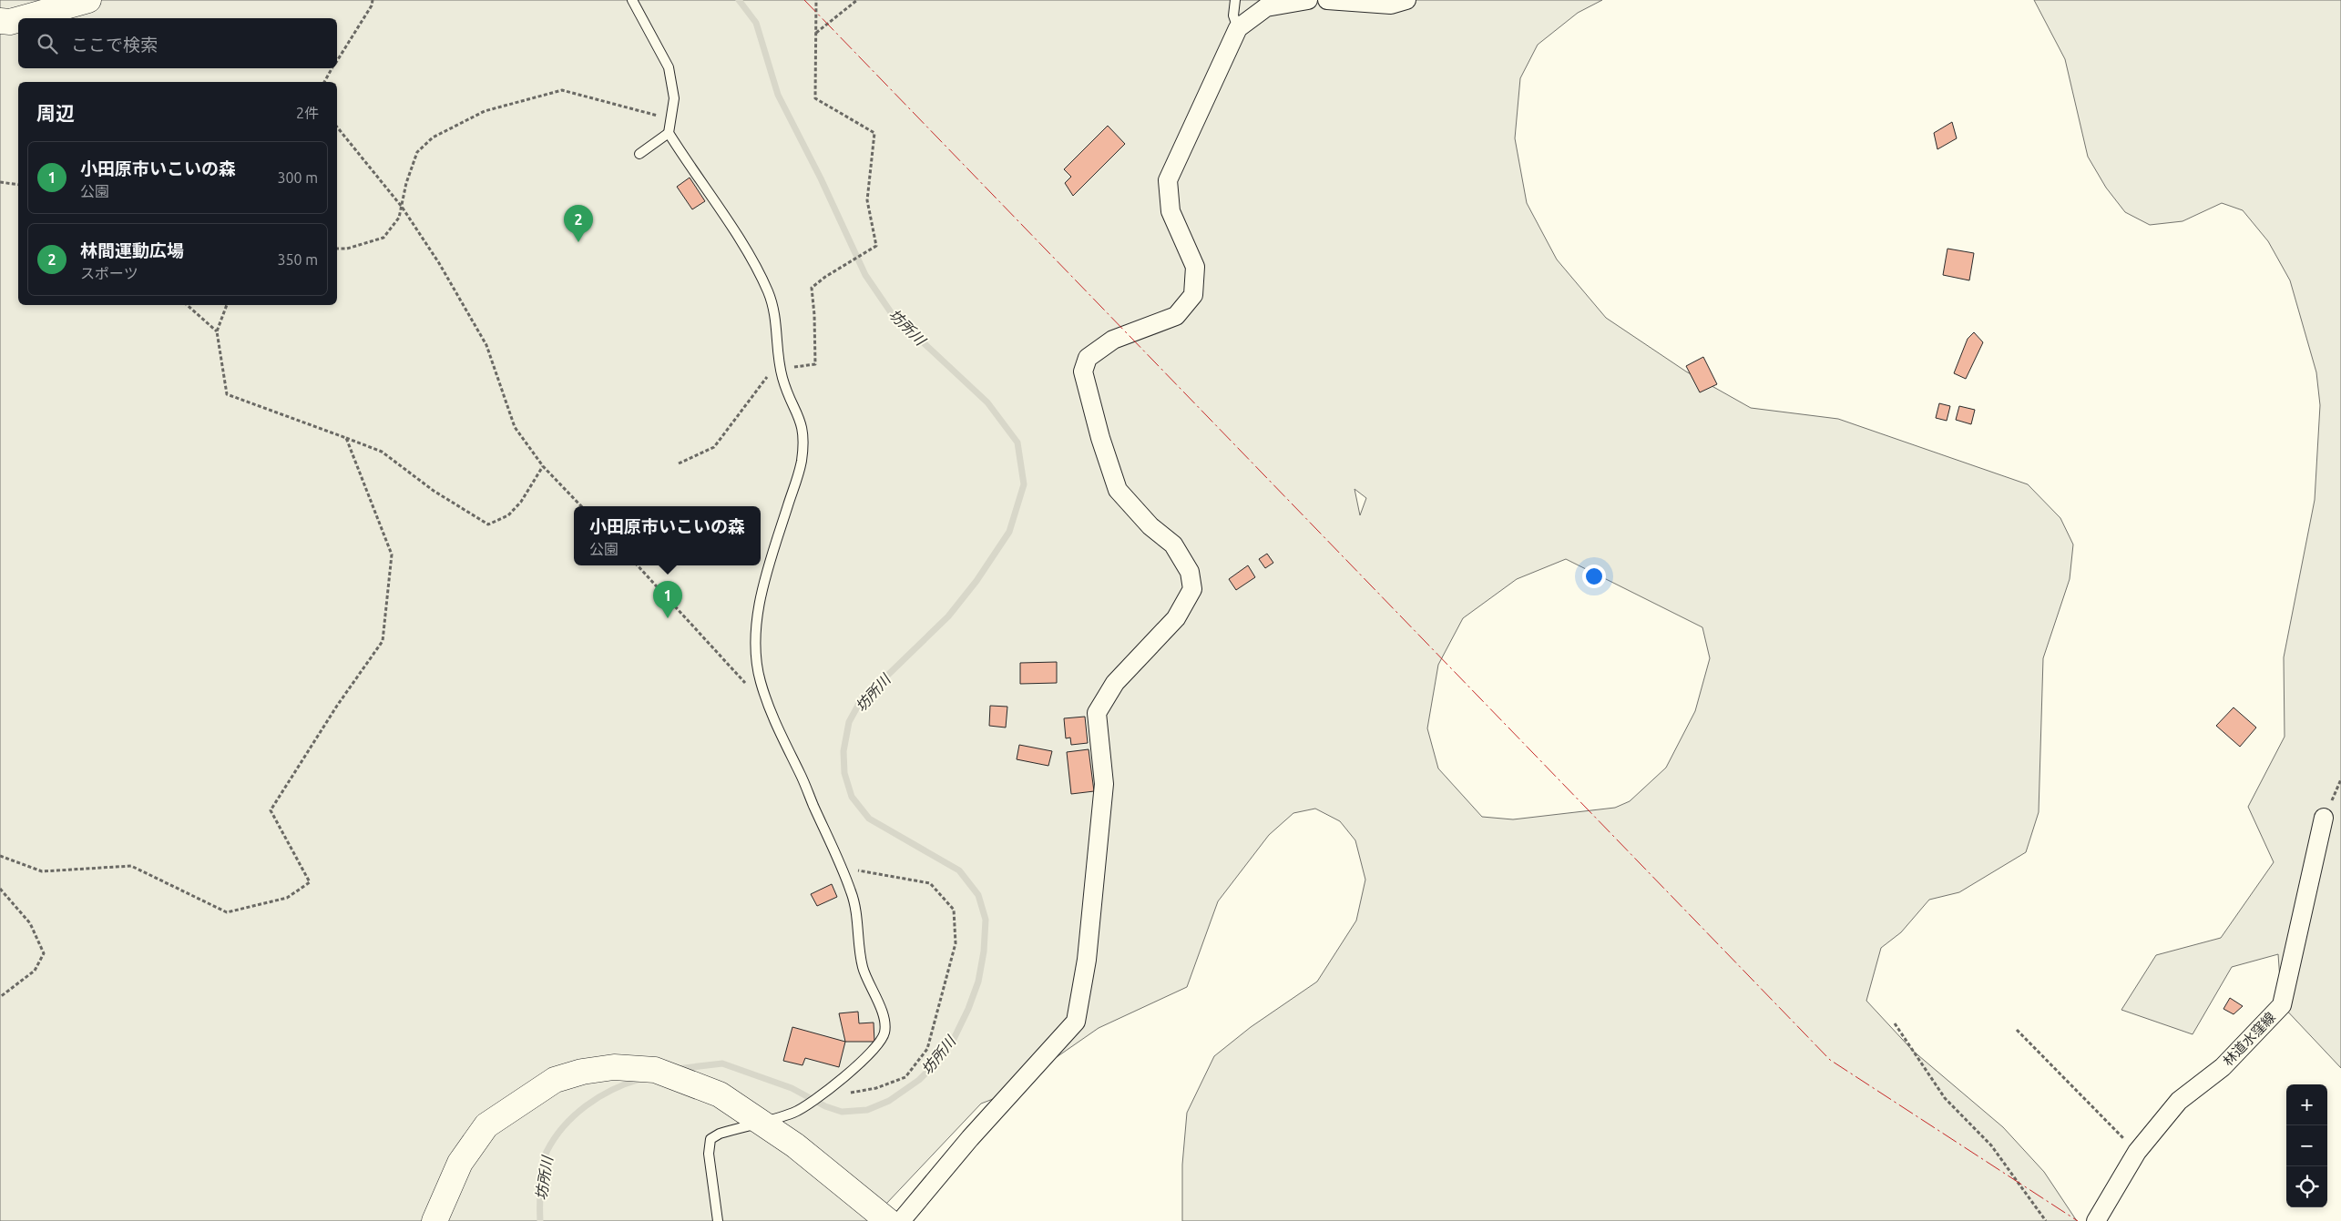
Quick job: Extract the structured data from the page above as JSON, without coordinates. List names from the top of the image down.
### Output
{
  "streets": {
    "street": ["林道水窪線"]
  },
  "water": ["坊所川"],
  "page": {
    "search": "ここで検索",
    "heading": ["周辺", "2件"],
    "list": [
      {
        "mark": "1",
        "name": "小田原市いこいの森",
        "note": "公園",
        "value": "300 m"
      },
      {
        "mark": "2",
        "name": "林間運動広場",
        "note": "スポーツ",
        "value": "350 m"
      }
    ],
    "pins": ["2", "1"],
    "popup": ["小田原市いこいの森", "公園"],
    "map_buttons": ["+", "−"]
  }
}
